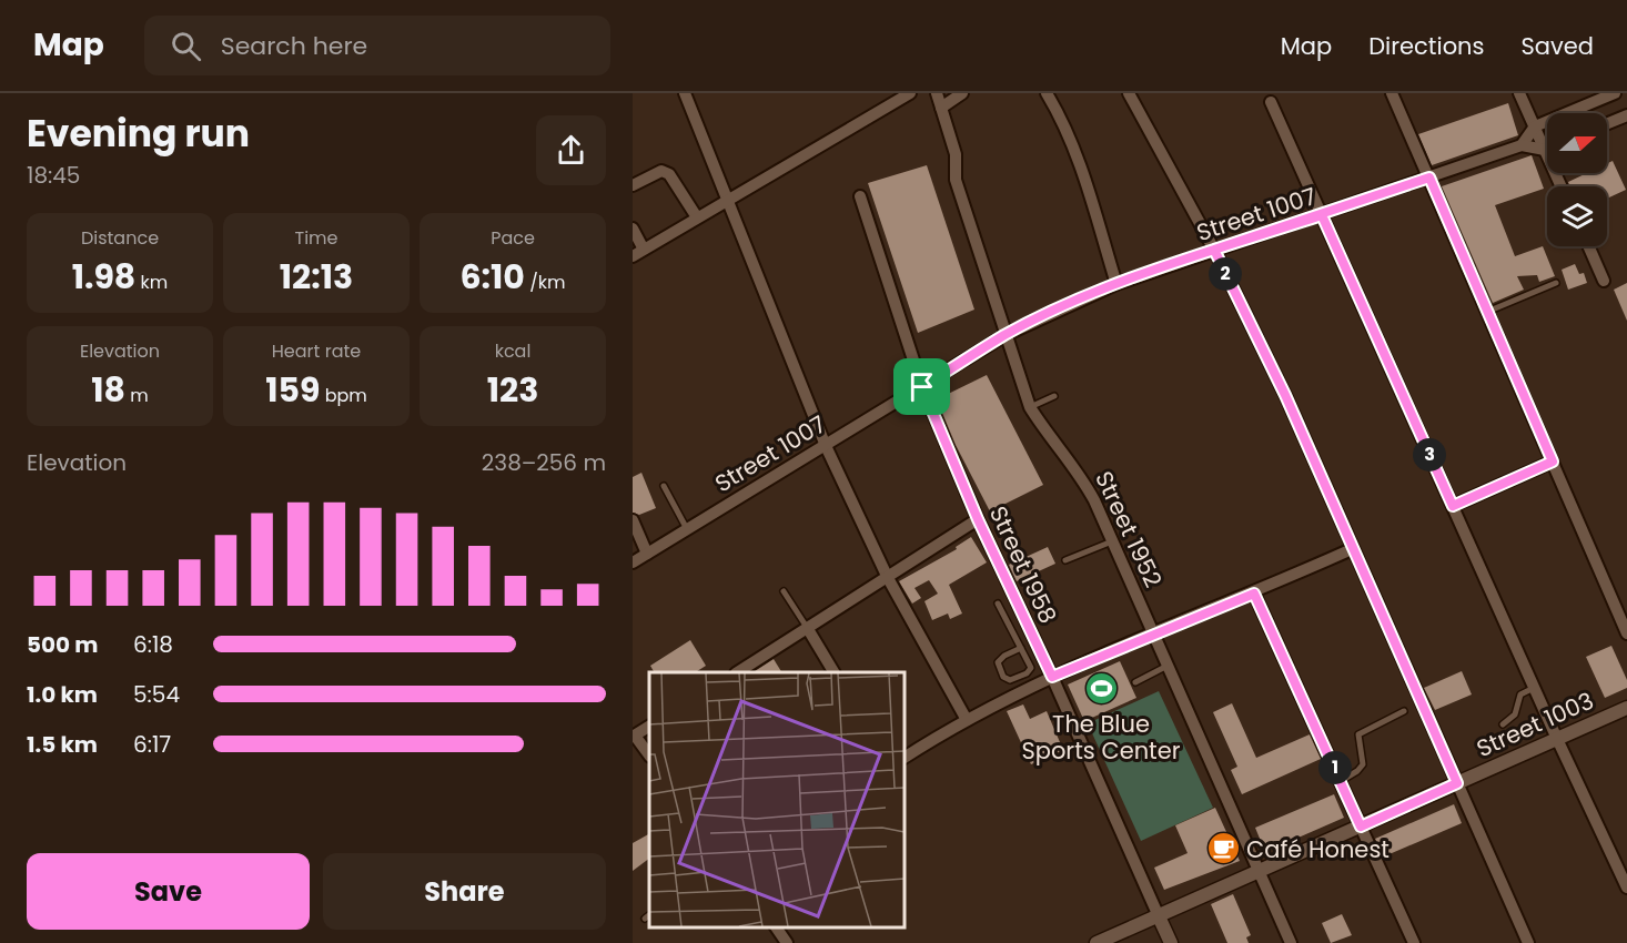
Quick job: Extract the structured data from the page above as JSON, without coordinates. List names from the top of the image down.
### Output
{
  "streets": {
    "street": [
      "Street 1007",
      "Street 1952",
      "Street 1958",
      "Street 1003"
    ]
  },
  "crossings": [
    ["Street 1007", "Street 1952"],
    ["Street 1007", "Street 1958"],
    ["Street 1952", "Street 1003"],
    ["Street 1958", "Street 1003"]
  ],
  "places": {
    "sports": ["The Blue Sports Center"],
    "cafe": ["Café Honest"]
  },
  "north": "right",
  "page": {
    "header": "Map",
    "search": "Search here",
    "nav": ["Map", "Directions", "Saved"],
    "heading": ["Evening run", "18:45"],
    "stats": [
      ["Distance", "1.98 km"],
      ["Time", "12:13"],
      ["Pace", "6:10 /km"],
      ["Elevation", "18 m"],
      ["Heart rate", "159 bpm"],
      ["kcal", "123"]
    ],
    "pins": ["2", "3", "1"],
    "chart": ["Elevation", "238–256 m"],
    "list": [
      {
        "name": "500 m",
        "note": "6:18"
      },
      {
        "name": "1.0 km",
        "note": "5:54"
      },
      {
        "name": "1.5 km",
        "note": "6:17"
      }
    ],
    "buttons": ["Save", "Share"]
  }
}
